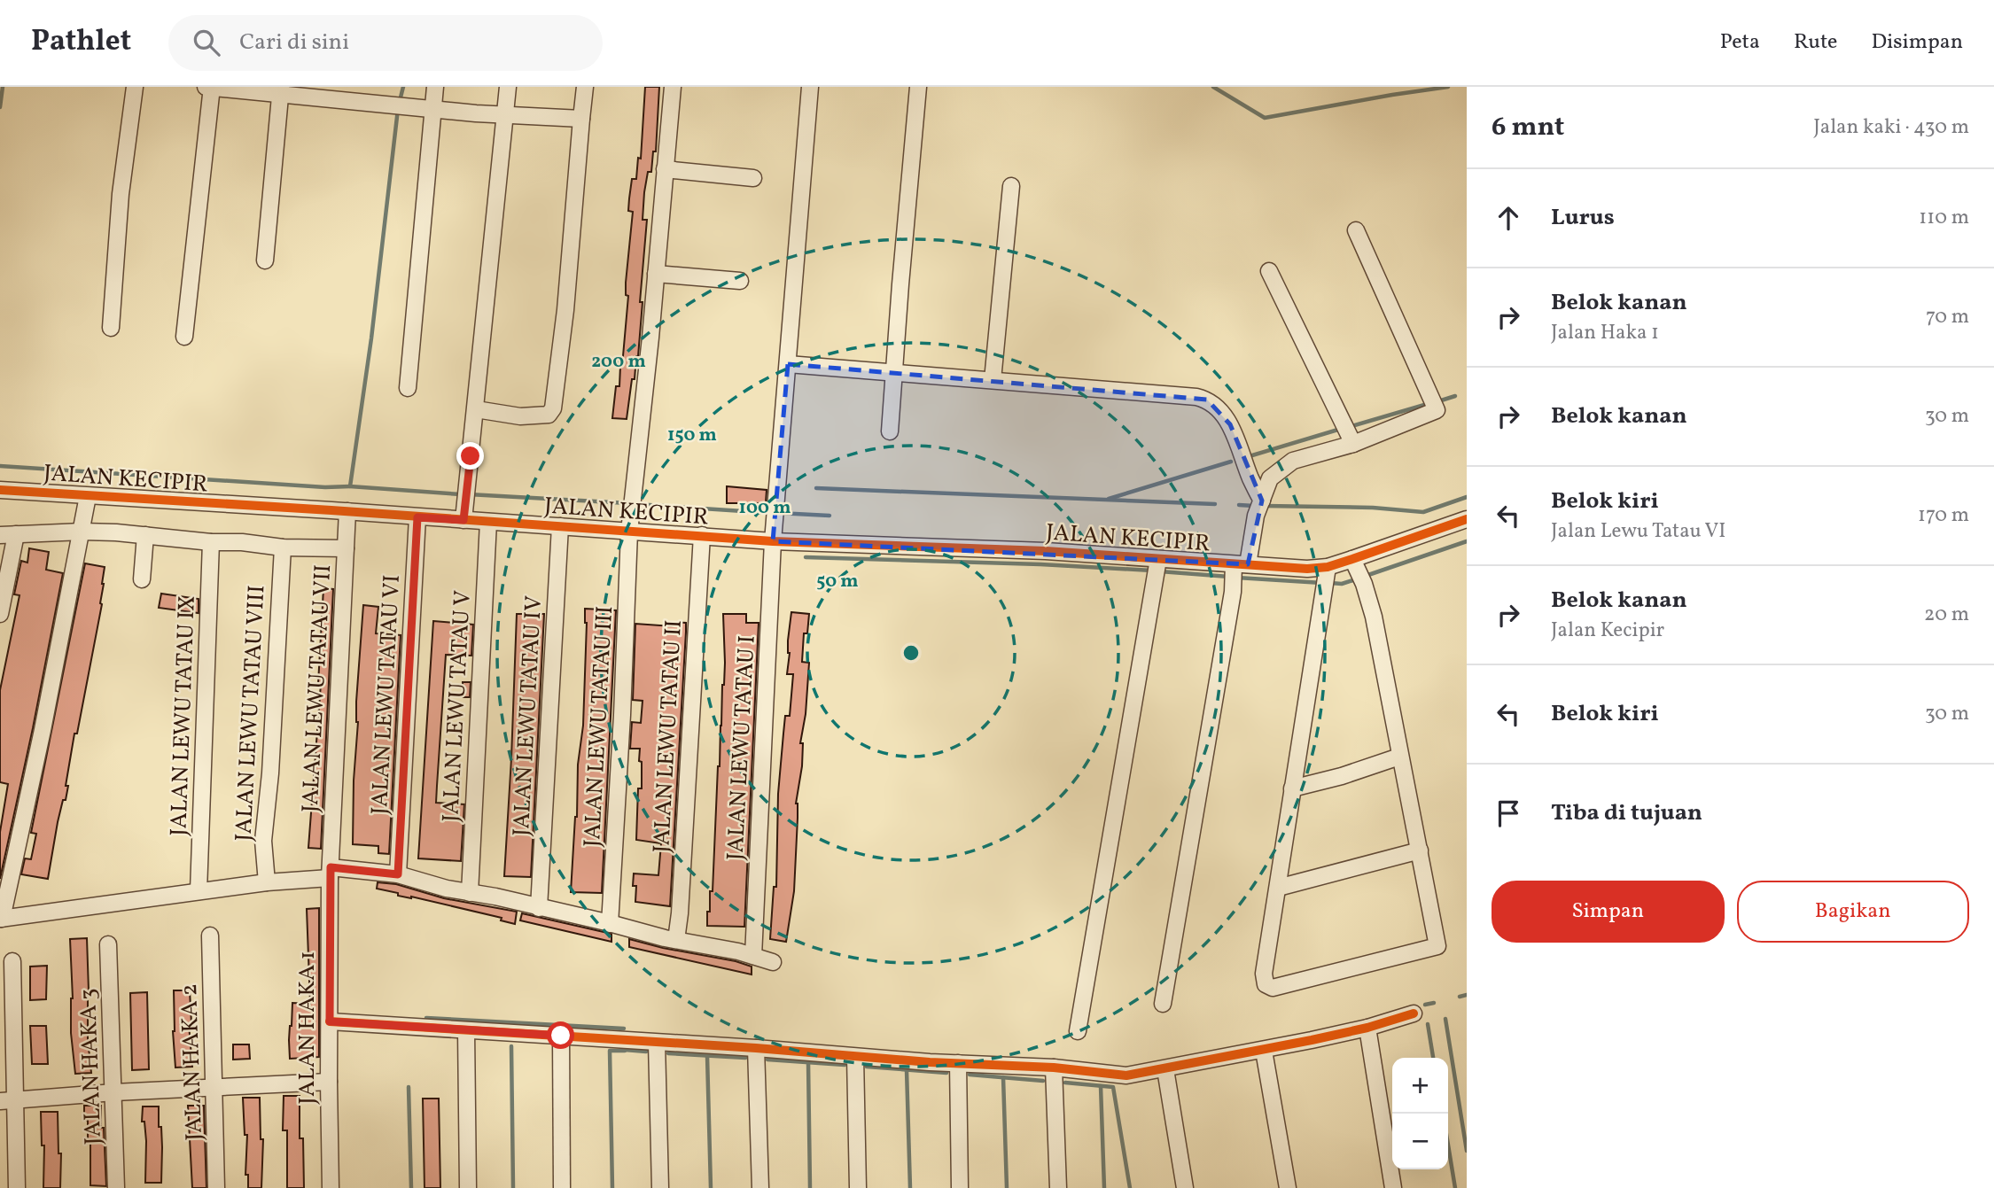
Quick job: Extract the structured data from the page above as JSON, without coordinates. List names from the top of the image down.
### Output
{
  "streets": {
    "street": [
      "JALAN KECIPIR",
      "JALAN LEWU TATAU VII",
      "JALAN LEWU TATAU VI",
      "JALAN LEWU TATAU V",
      "JALAN LEWU TATAU VIII",
      "JALAN LEWU TATAU IX",
      "JALAN LEWU TATAU IV",
      "JALAN LEWU TATAU III",
      "JALAN LEWU TATAU II",
      "JALAN LEWU TATAU I",
      "JALAN HAKA 1",
      "JALAN HAKA 2",
      "JALAN HAKA 3"
    ]
  },
  "crossings": [
    ["JALAN KECIPIR", "JALAN LEWU TATAU VII"],
    ["JALAN KECIPIR", "JALAN LEWU TATAU VI"],
    ["JALAN KECIPIR", "JALAN LEWU TATAU V"],
    ["JALAN KECIPIR", "JALAN LEWU TATAU IV"],
    ["JALAN KECIPIR", "JALAN LEWU TATAU III"],
    ["JALAN KECIPIR", "JALAN LEWU TATAU II"],
    ["JALAN KECIPIR", "JALAN LEWU TATAU I"],
    ["JALAN LEWU TATAU VII", "JALAN HAKA 1"]
  ],
  "page": {
    "header": "Pathlet",
    "search": "Cari di sini",
    "nav": ["Peta", "Rute", "Disimpan"],
    "heading": ["6 mnt", "Jalan kaki · 430 m"],
    "list": [
      ["Lurus", "110 m"],
      ["Belok kanan", "Jalan Haka 1", "70 m"],
      ["Belok kanan", "30 m"],
      ["Belok kiri", "Jalan Lewu Tatau VI", "170 m"],
      ["Belok kanan", "Jalan Kecipir", "20 m"],
      ["Belok kiri", "30 m"],
      "Tiba di tujuan"
    ],
    "buttons": ["Simpan", "Bagikan"],
    "map_buttons": ["+", "−"]
  },
  "rings": [
    "200 m",
    "150 m",
    "100 m",
    "50 m"
  ]
}
